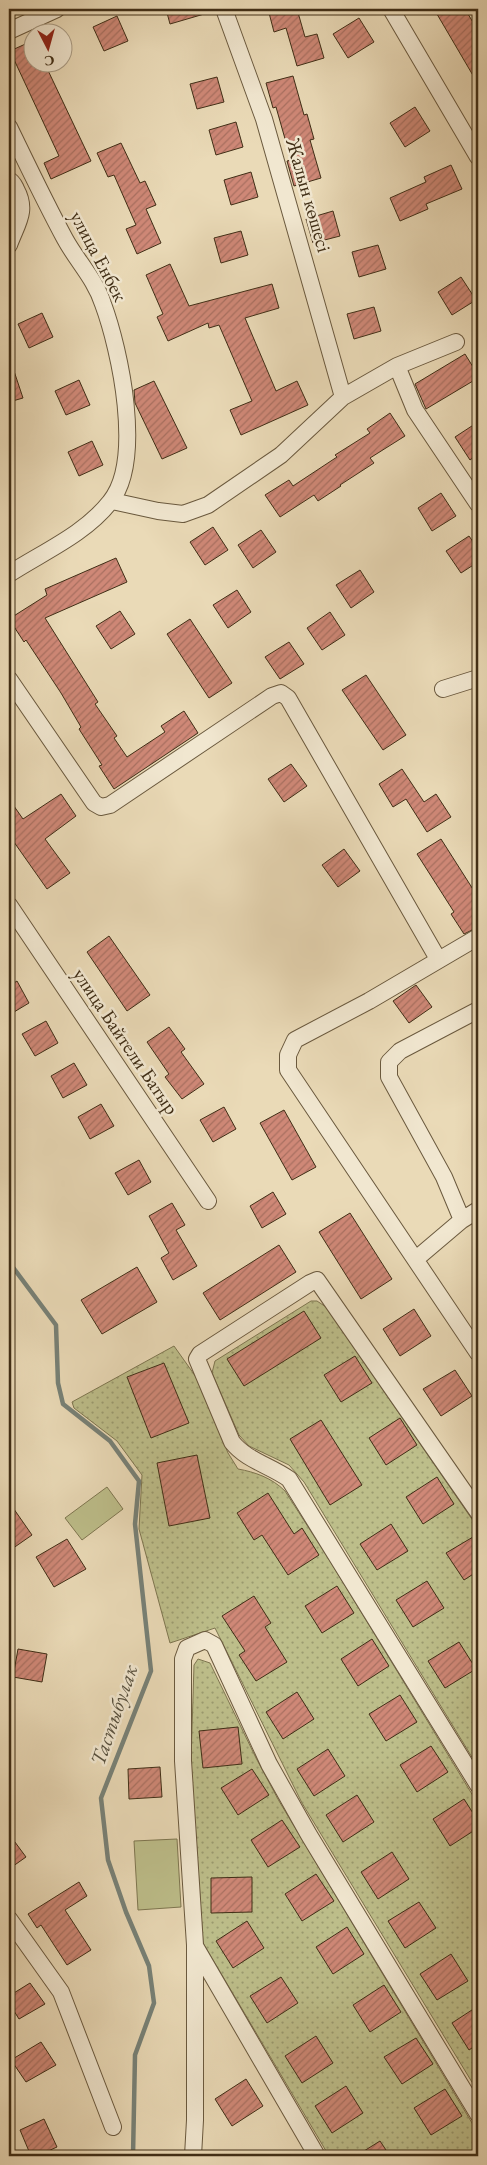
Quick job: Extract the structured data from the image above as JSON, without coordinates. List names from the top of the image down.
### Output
{
  "streets": {
    "street": ["Жалын көшесі", "улица Енбек", "улица Байтели Батыр"]
  },
  "water": ["Тастыбулак"],
  "north": "bottom"
}
